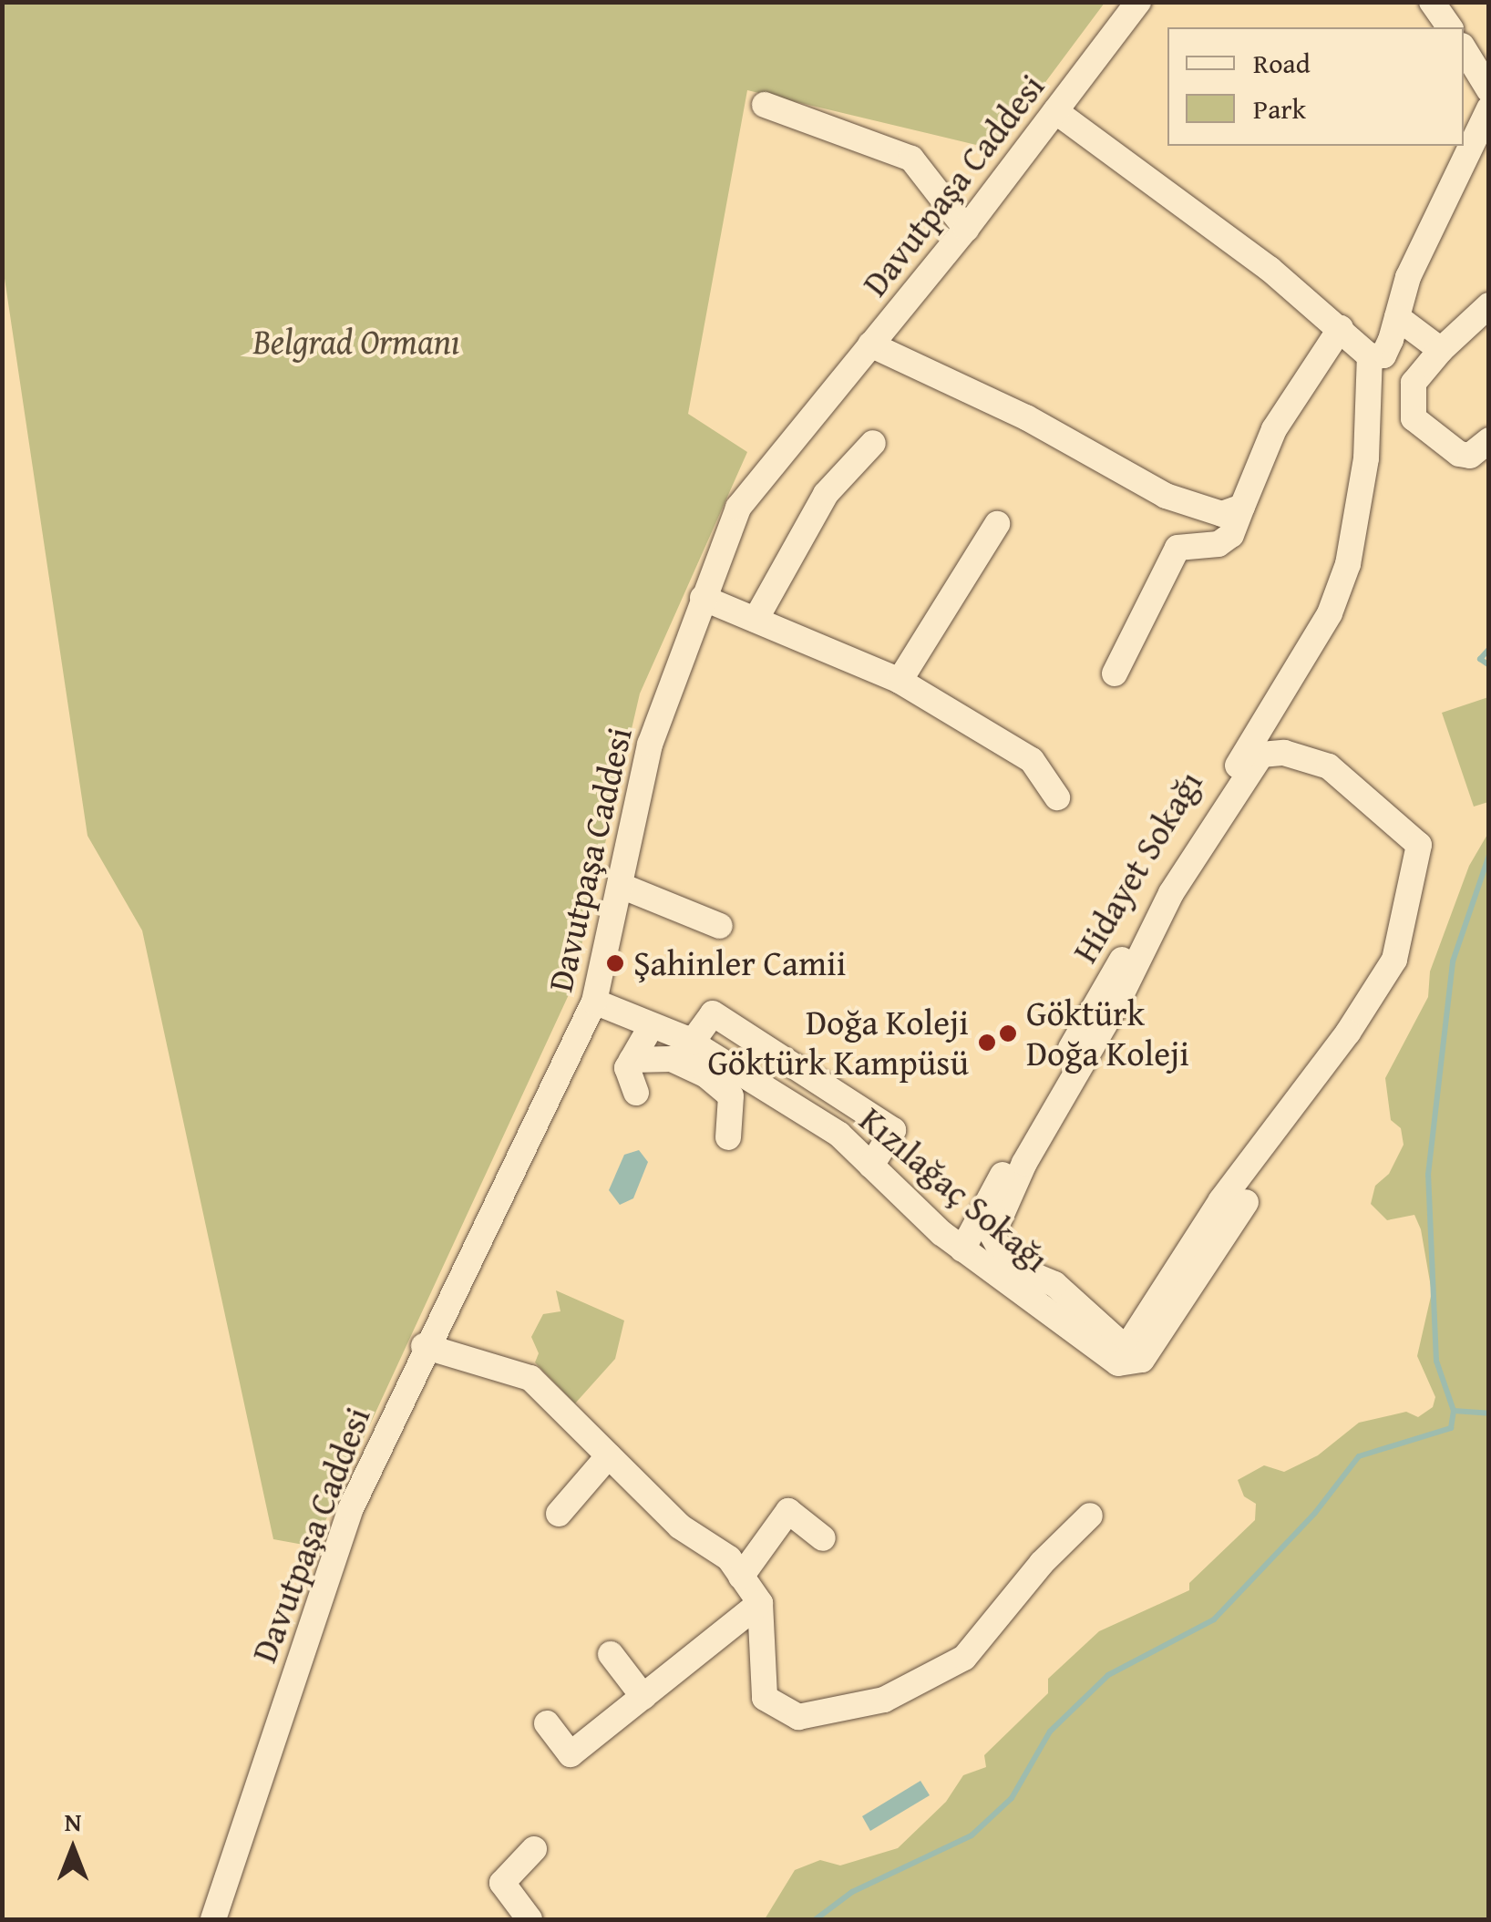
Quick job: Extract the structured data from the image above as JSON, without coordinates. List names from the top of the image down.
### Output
{
  "streets": {
    "street": ["Davutpaşa Caddesi", "Hidayet Sokağı", "Kızılağaç Sokağı"]
  },
  "crossings": [
    ["Davutpaşa Caddesi", "Kızılağaç Sokağı"],
    ["Hidayet Sokağı", "Kızılağaç Sokağı"]
  ],
  "parks": ["Belgrad Ormanı"],
  "places": ["Şahinler Camii", "Göktürk Doğa Koleji", "Doğa Koleji Göktürk Kampüsü"],
  "legend": ["Road", "Park"],
  "north": "top"
}
